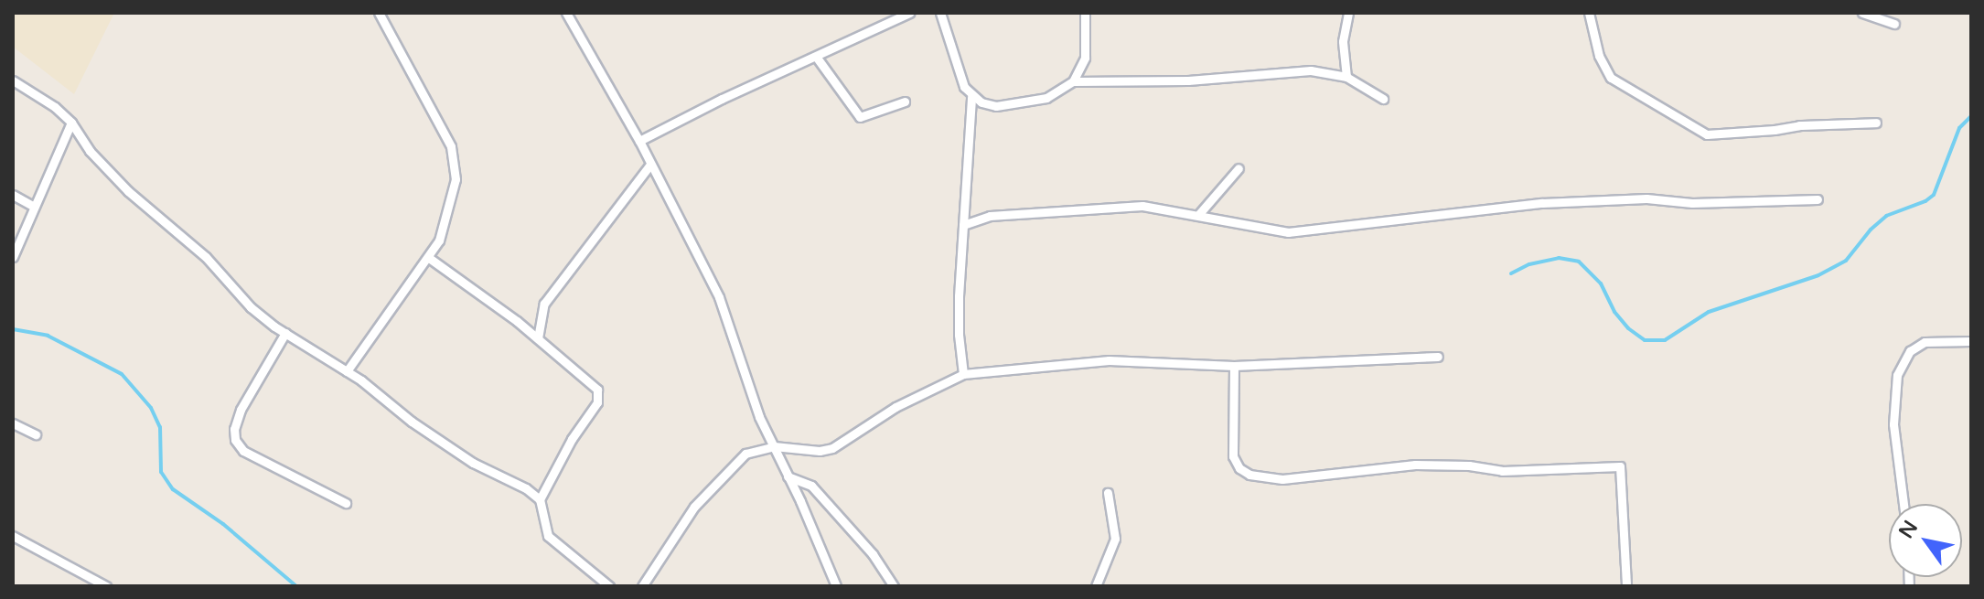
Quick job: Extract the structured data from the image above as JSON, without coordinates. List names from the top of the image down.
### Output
{
  "north": "top left"
}
